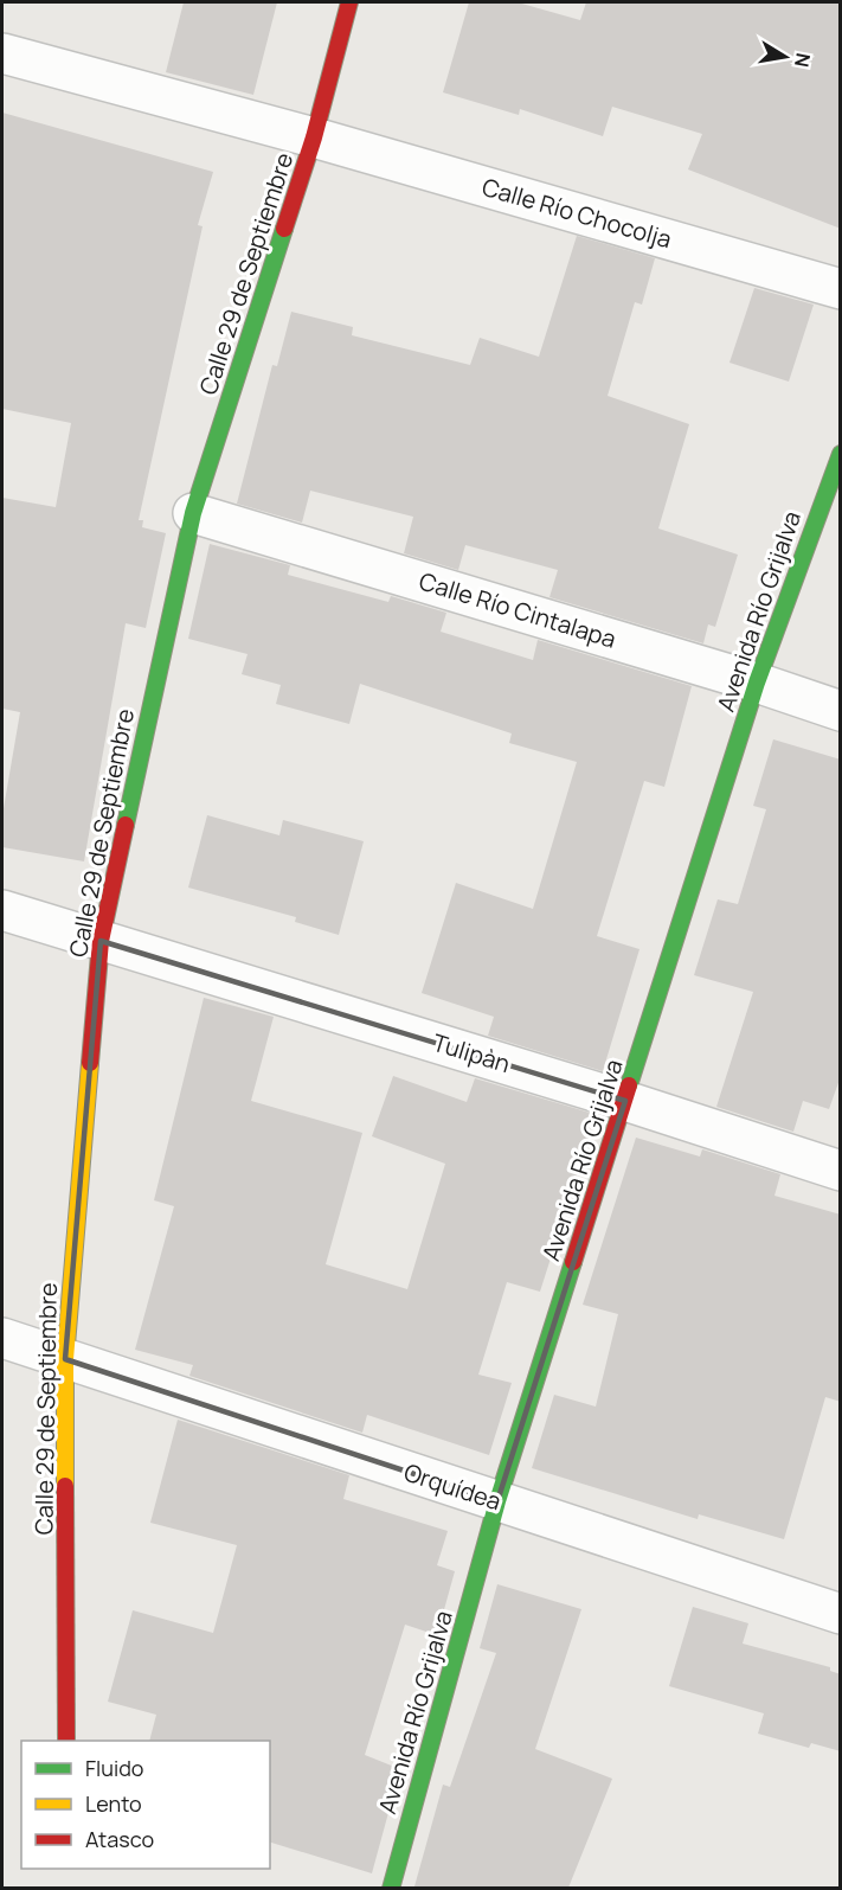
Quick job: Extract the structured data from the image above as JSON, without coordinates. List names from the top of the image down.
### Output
{
  "streets": {
    "street": [
      "Calle Río Chocolja",
      "Calle 29 de Septiembre",
      "Calle Río Cintalapa",
      "Avenida Río Grijalva",
      "Tulipàn",
      "Orquídea"
    ]
  },
  "crossings": [
    ["Calle Río Chocolja", "Calle 29 de Septiembre"],
    ["Calle 29 de Septiembre", "Calle Río Cintalapa"],
    ["Calle 29 de Septiembre", "Tulipàn"],
    ["Calle 29 de Septiembre", "Orquídea"],
    ["Calle Río Cintalapa", "Avenida Río Grijalva"],
    ["Avenida Río Grijalva", "Tulipàn"],
    ["Avenida Río Grijalva", "Orquídea"]
  ],
  "legend": ["Fluido", "Lento", "Atasco"],
  "north": "right"
}
